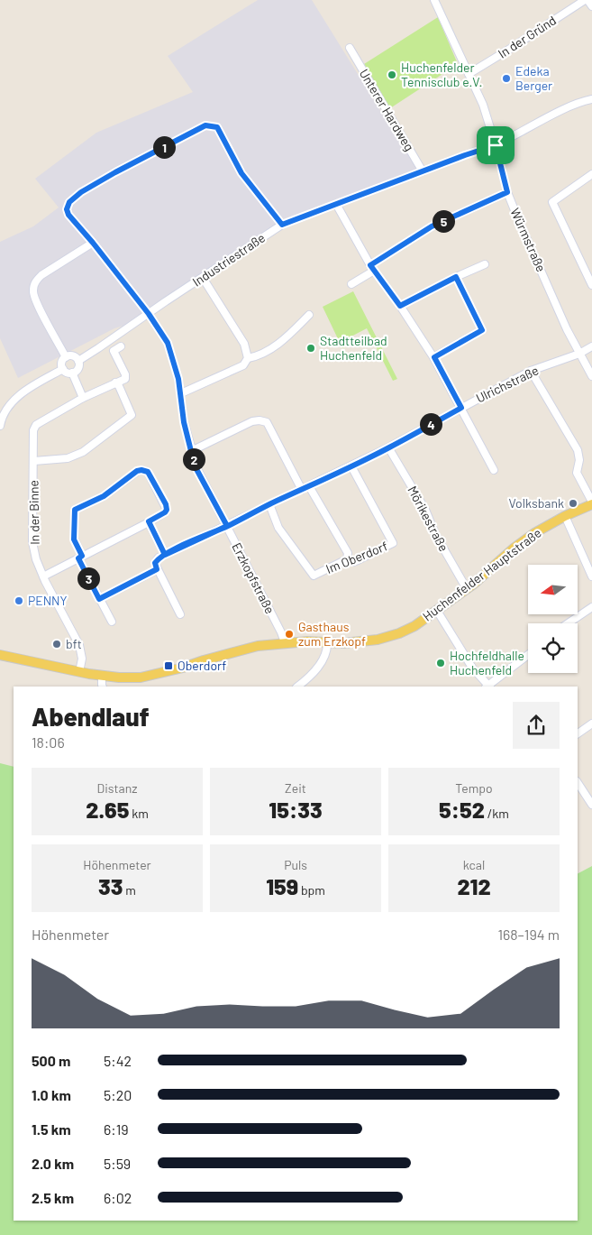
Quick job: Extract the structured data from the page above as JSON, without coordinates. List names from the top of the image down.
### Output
{
  "streets": {
    "main road": ["Huchenfelder Hauptstraße"],
    "street": [
      "In der Gründ",
      "Unterer Hardweg",
      "Würmstraße",
      "Industriestraße",
      "Ulrichstraße",
      "In der Binne",
      "Mörikestraße",
      "Im Oberdorf",
      "Erzkopfstraße"
    ]
  },
  "crossings": [
    ["In der Gründ", "Würmstraße"],
    ["Unterer Hardweg", "Industriestraße"],
    ["Würmstraße", "Industriestraße"],
    ["Würmstraße", "Ulrichstraße"],
    ["Industriestraße", "Erzkopfstraße"],
    ["Ulrichstraße", "Mörikestraße"],
    ["Ulrichstraße", "Im Oberdorf"],
    ["Ulrichstraße", "Erzkopfstraße"],
    ["In der Binne", "Huchenfelder Hauptstraße"],
    ["Mörikestraße", "Huchenfelder Hauptstraße"],
    ["Huchenfelder Hauptstraße", "Erzkopfstraße"]
  ],
  "places": {
    "other": [
      "Huchenfelder Tennisclub e.V.",
      "Edeka Berger",
      "Stadtteilbad Huchenfeld",
      "Volksbank",
      "PENNY",
      "Gasthaus zum Erzkopf",
      "bft",
      "Hochfeldhalle Huchenfeld"
    ],
    "transit": ["Oberdorf"]
  },
  "north": "left",
  "page": {
    "pins": [
      "1",
      "5",
      "4",
      "2",
      "3"
    ],
    "heading": ["Abendlauf", "18:06"],
    "stats": [
      ["Distanz", "2.65 km"],
      ["Zeit", "15:33"],
      ["Tempo", "5:52 /km"],
      ["Höhenmeter", "33 m"],
      ["Puls", "159 bpm"],
      ["kcal", "212"]
    ],
    "chart": ["Höhenmeter", "168–194 m"],
    "list": [
      {
        "name": "500 m",
        "note": "5:42"
      },
      {
        "name": "1.0 km",
        "note": "5:20"
      },
      {
        "name": "1.5 km",
        "note": "6:19"
      },
      {
        "name": "2.0 km",
        "note": "5:59"
      },
      {
        "name": "2.5 km",
        "note": "6:02"
      }
    ]
  }
}
